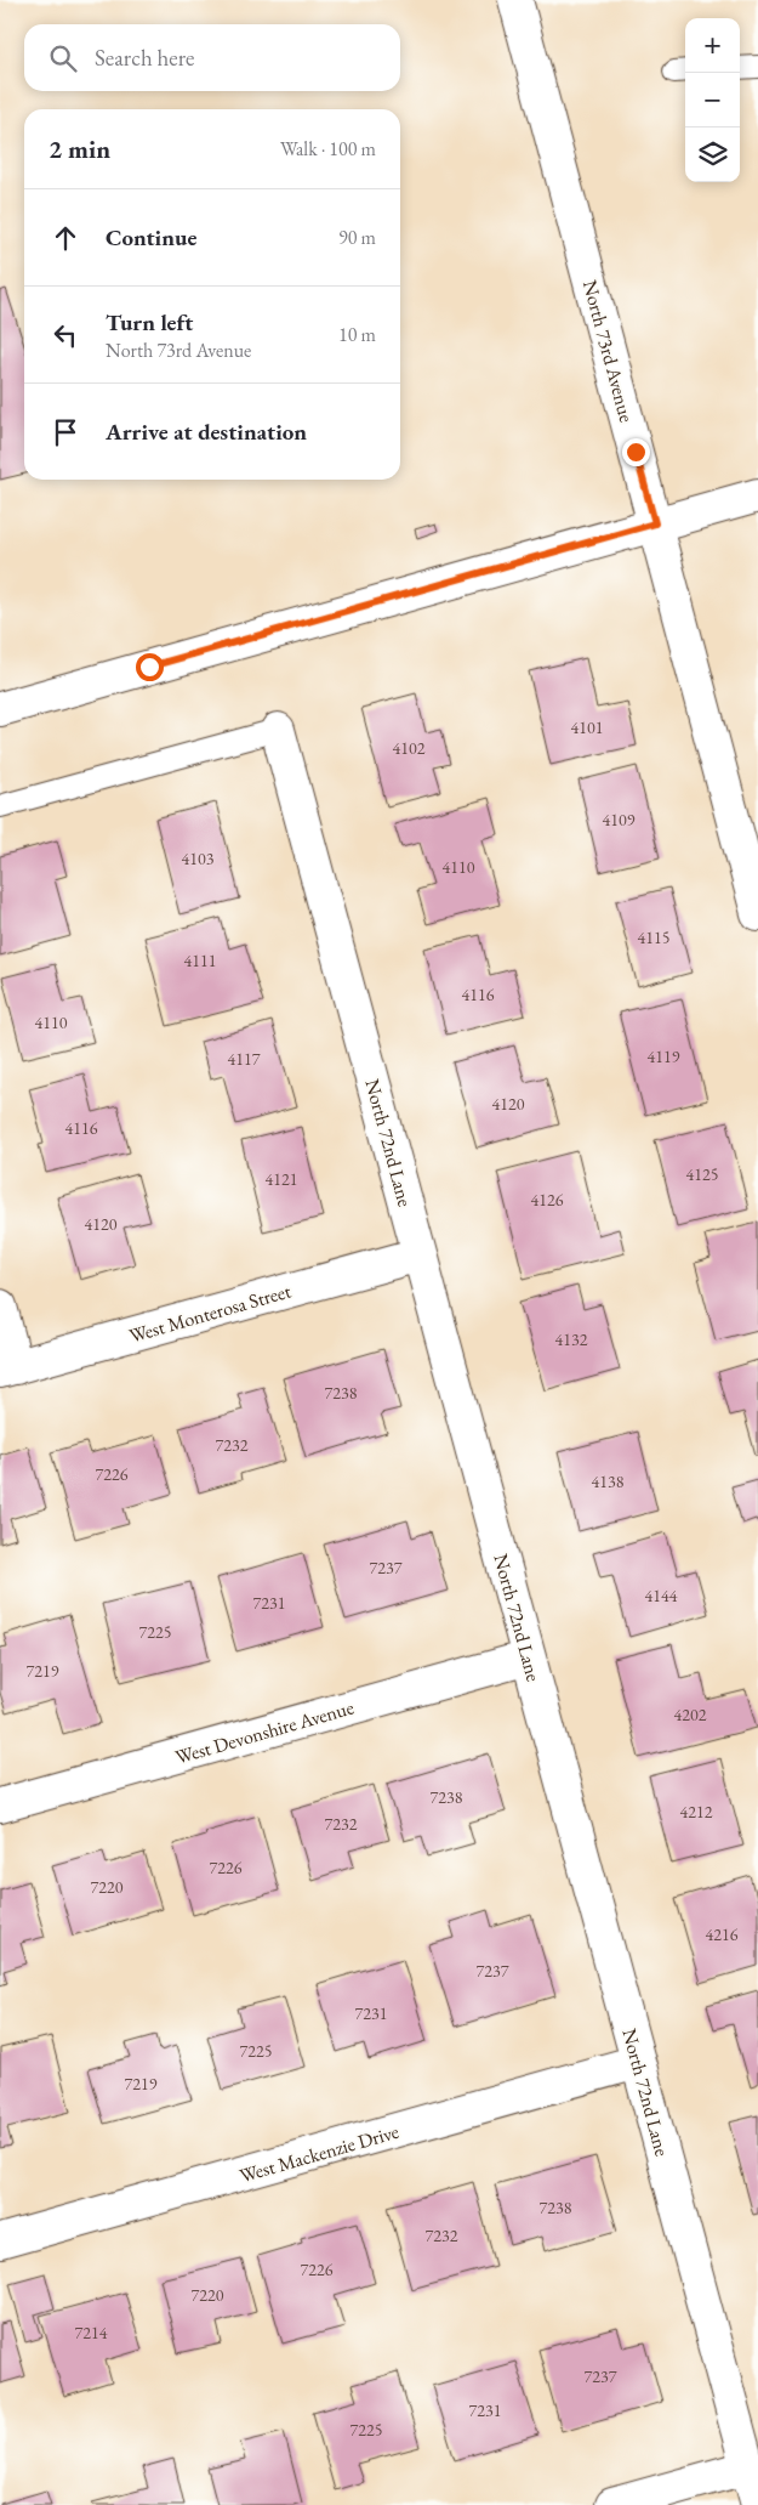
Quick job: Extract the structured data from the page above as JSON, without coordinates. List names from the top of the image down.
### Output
{
  "streets": {
    "street": [
      "North 73rd Avenue",
      "North 72nd Lane",
      "West Monterosa Street",
      "West Devonshire Avenue",
      "West Mackenzie Drive"
    ]
  },
  "crossings": [
    ["North 72nd Lane", "West Monterosa Street"],
    ["North 72nd Lane", "West Devonshire Avenue"],
    ["North 72nd Lane", "West Mackenzie Drive"]
  ],
  "house_numbers": [
    "4101",
    "4102",
    "4109",
    "4103",
    "4110",
    "4115",
    "4111",
    "4116",
    "4110",
    "4119",
    "4117",
    "4120",
    "4116",
    "4125",
    "4121",
    "4126",
    "4120",
    "4132",
    "7238",
    "7232",
    "7226",
    "4138",
    "7237",
    "4144",
    "7231",
    "7225",
    "7219",
    "4202",
    "7238",
    "4212",
    "7232",
    "7226",
    "7220",
    "4216",
    "7237",
    "7231",
    "7225",
    "7219",
    "7238",
    "7232",
    "7226",
    "7220",
    "7214",
    "7237",
    "7231",
    "7225"
  ],
  "page": {
    "map_buttons": ["+", "−"],
    "search": "Search here",
    "heading": ["2 min", "Walk · 100 m"],
    "list": [
      ["Continue", "90 m"],
      ["Turn left", "North 73rd Avenue", "10 m"],
      "Arrive at destination"
    ]
  }
}
